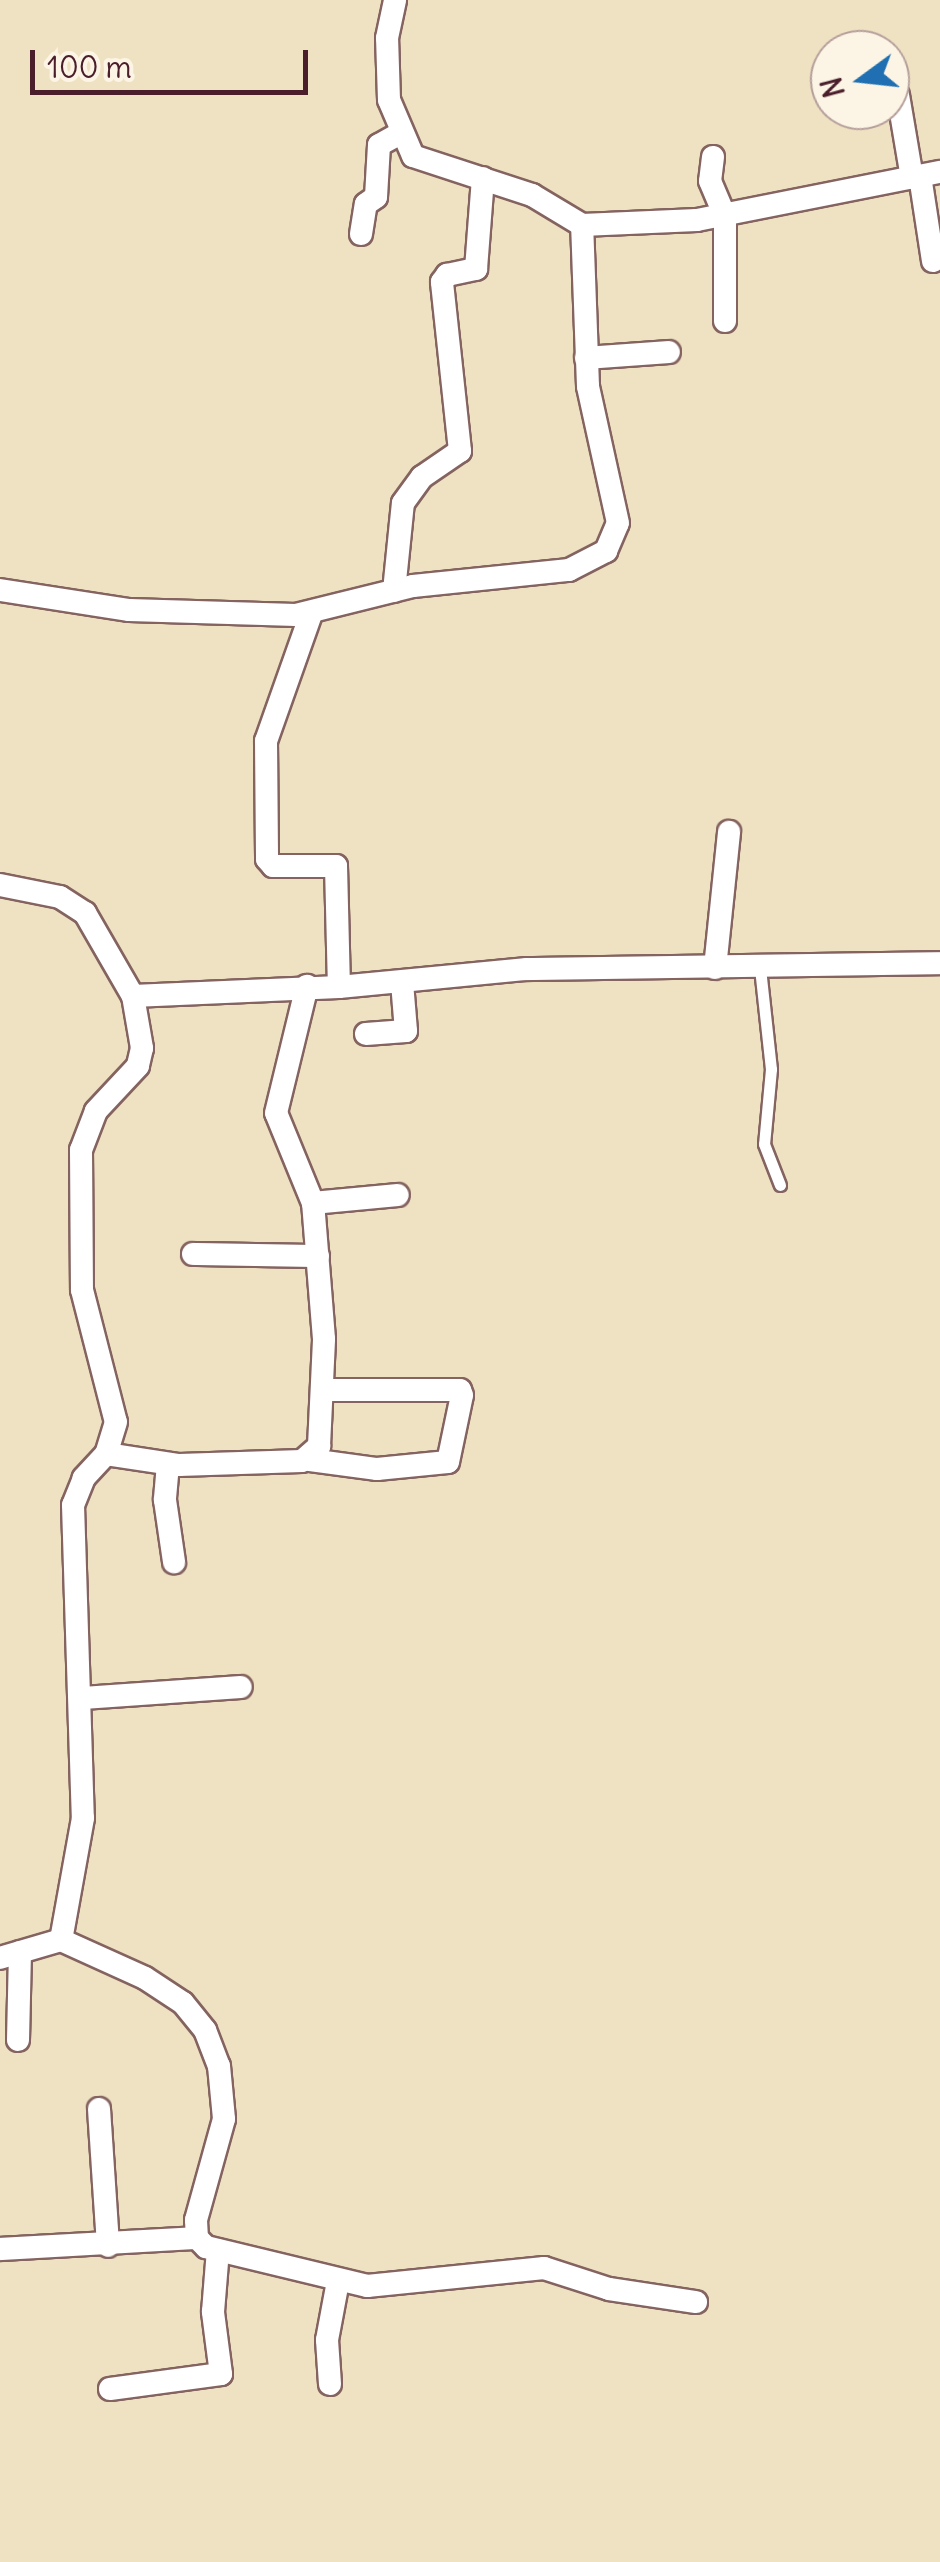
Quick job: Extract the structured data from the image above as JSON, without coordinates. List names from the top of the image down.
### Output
{
  "scale_bar": "100 m",
  "north": "left"
}
